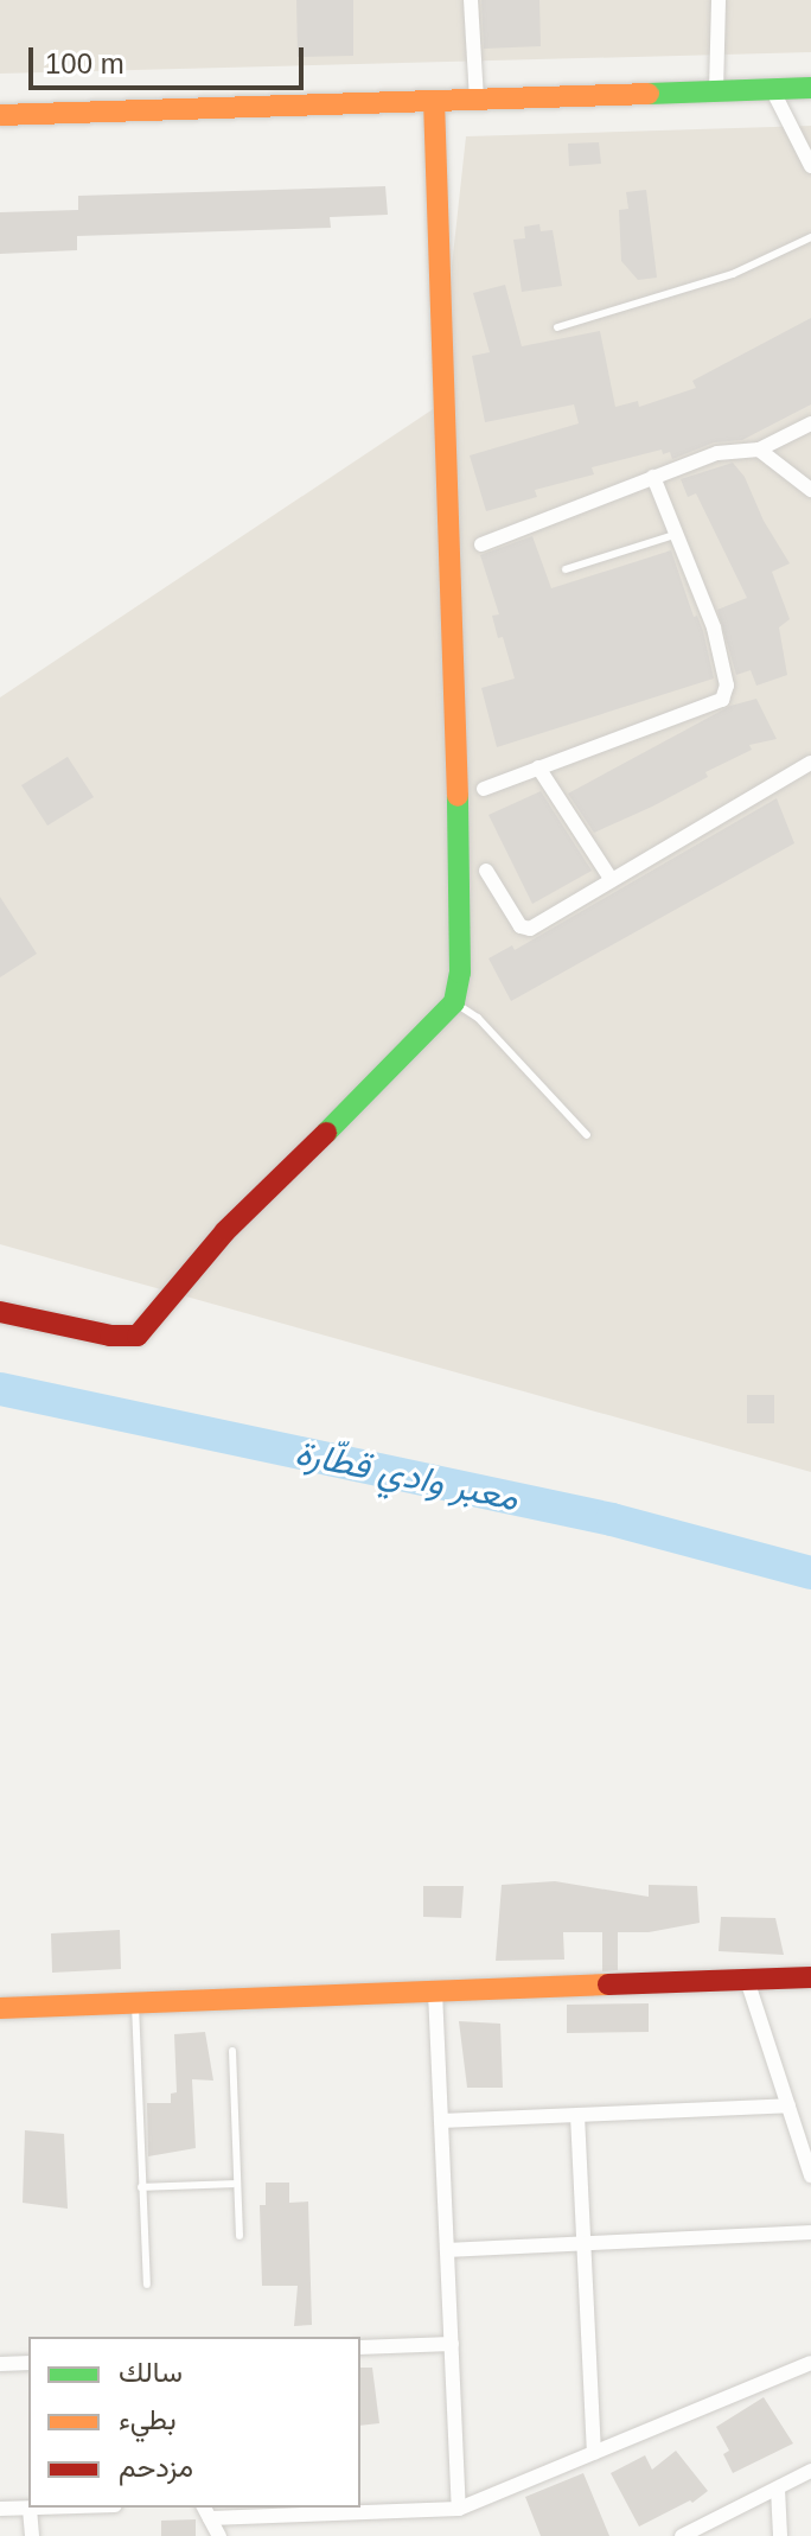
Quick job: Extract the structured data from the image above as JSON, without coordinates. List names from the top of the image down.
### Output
{
  "water": ["معبر وادي قطّارة"],
  "legend": ["سالك", "بطيء", "مزدحم"],
  "scale_bar": "100 m"
}
